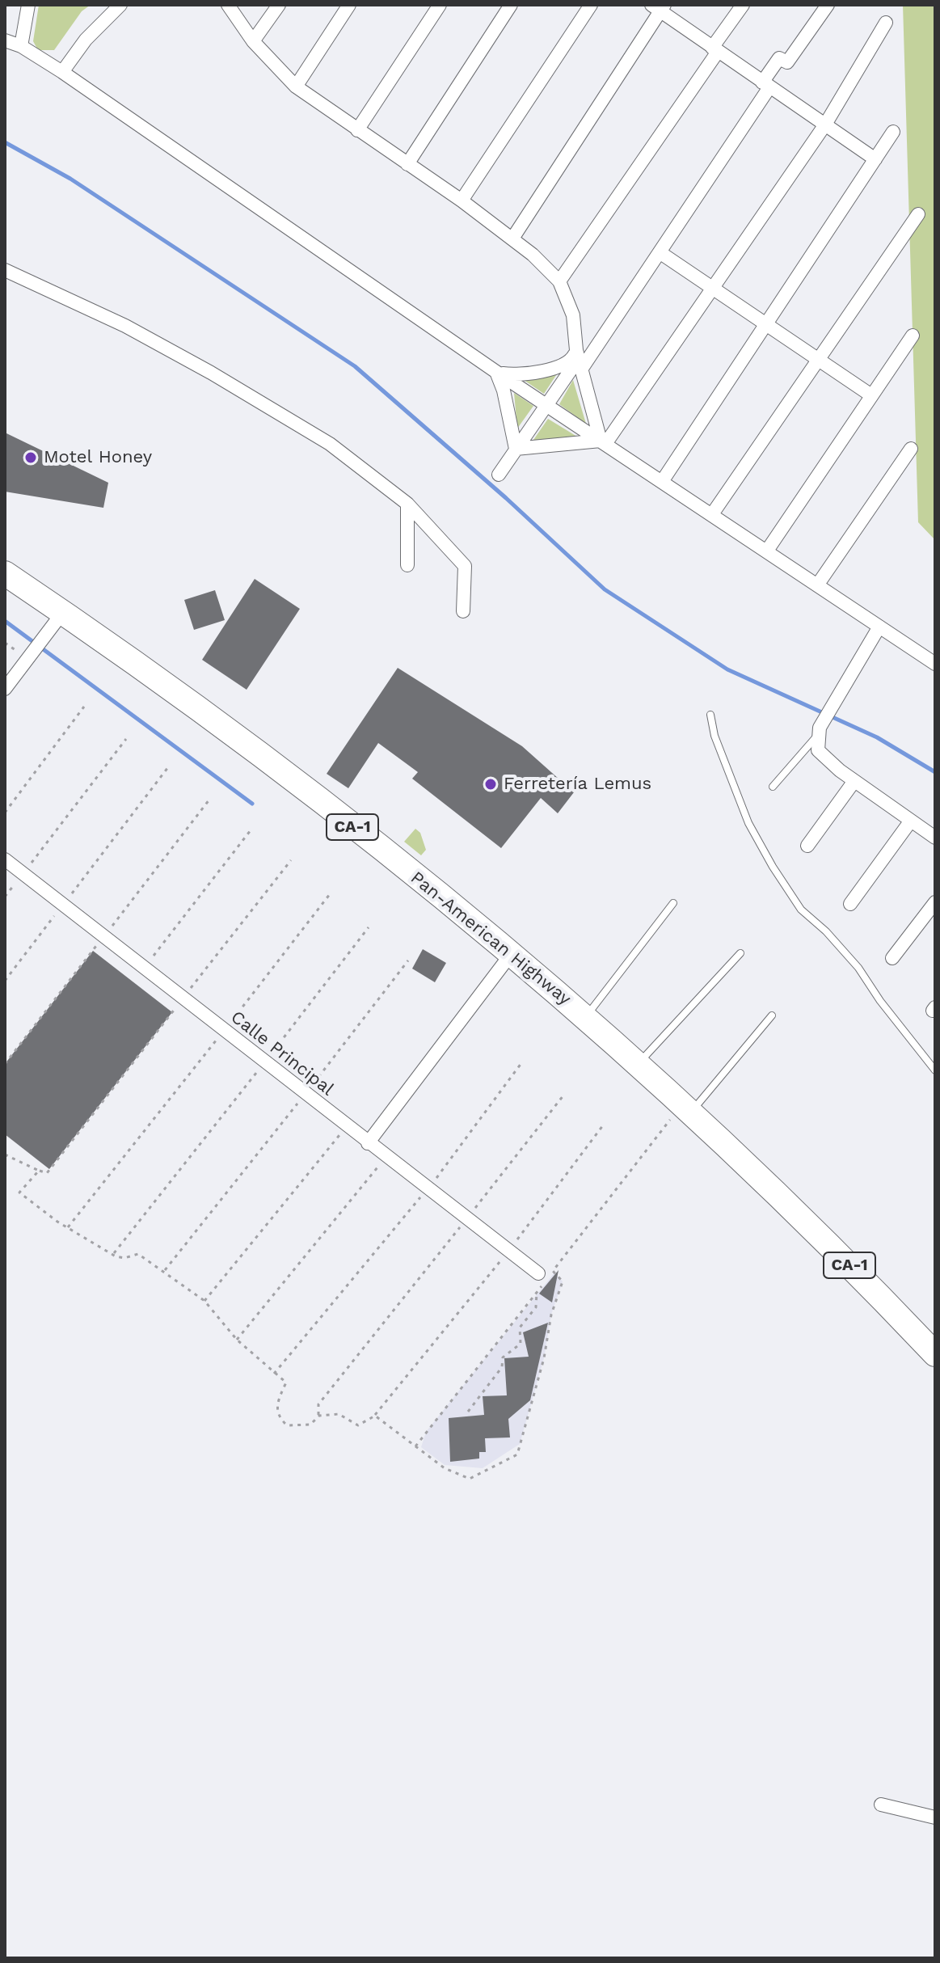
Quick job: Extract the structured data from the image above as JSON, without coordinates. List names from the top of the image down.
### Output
{
  "streets": {
    "highway": ["CA-1", "Pan-American Highway"],
    "street": ["Calle Principal"]
  },
  "places": ["Motel Honey", "Ferretería Lemus"]
}
